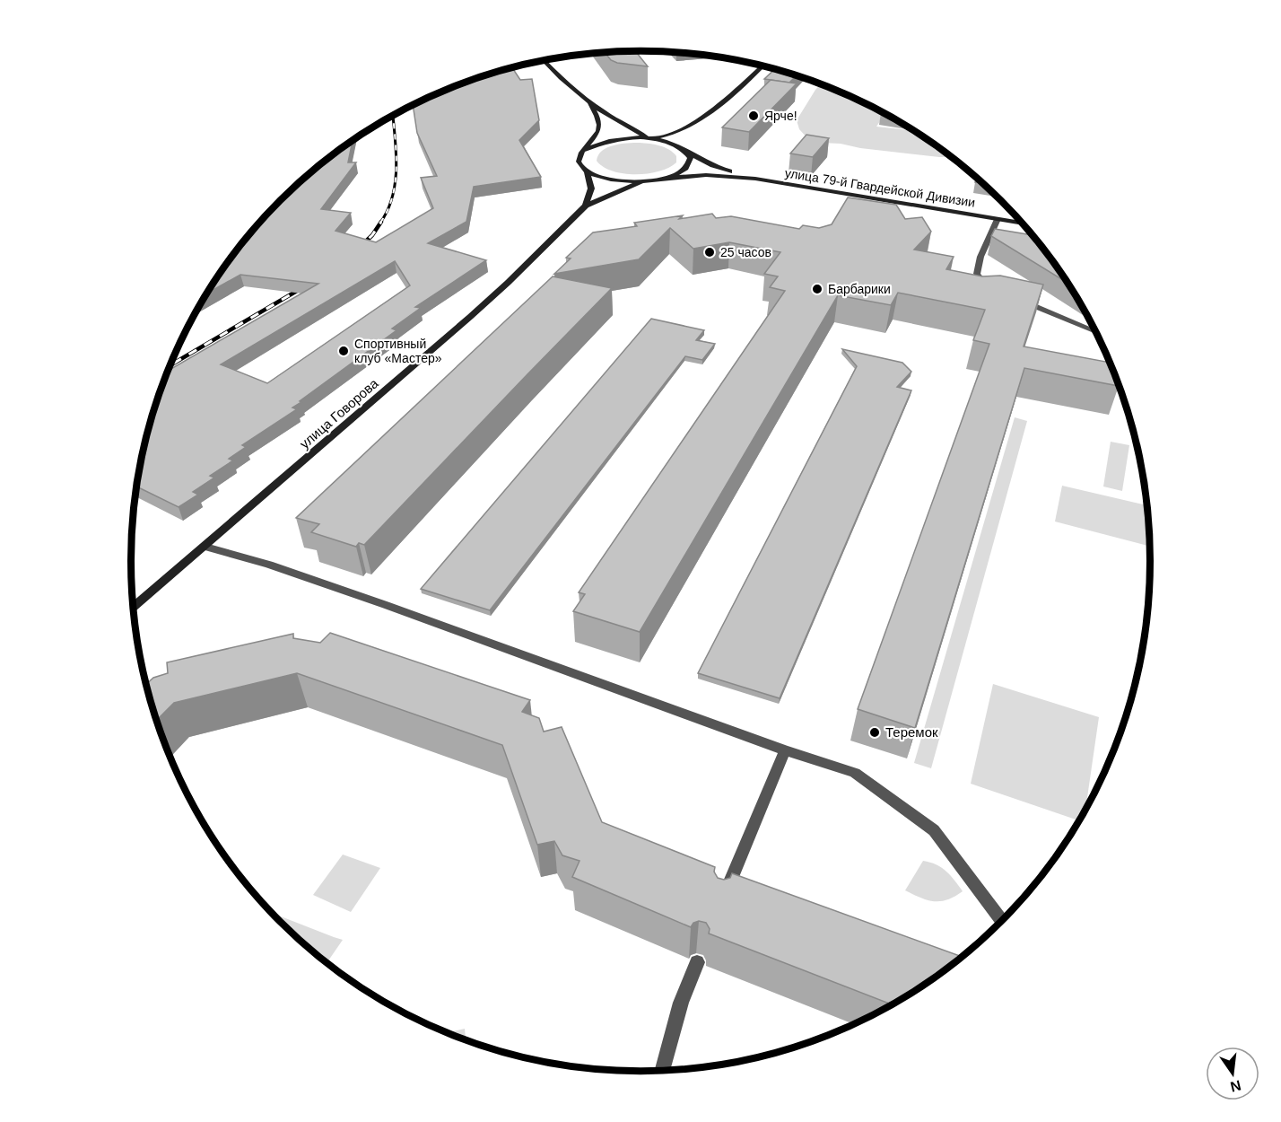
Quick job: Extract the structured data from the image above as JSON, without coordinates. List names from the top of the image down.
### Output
{
  "streets": {
    "main road": ["улица 79-й Гвардейской Дивизии", "улица Говорова"]
  },
  "places": [
    "Ярче!",
    "25 часов",
    "Барбарики",
    "Спортивный клуб «Мастер»",
    "Теремок"
  ],
  "north": "bottom"
}
